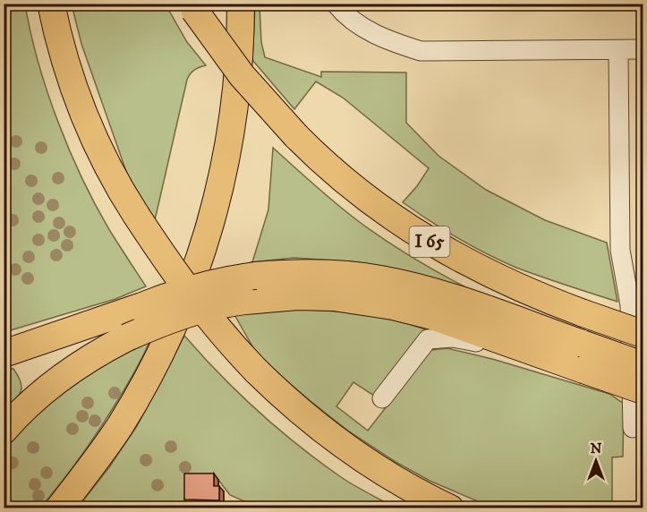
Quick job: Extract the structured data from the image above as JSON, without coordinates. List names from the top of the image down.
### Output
{
  "streets": {
    "highway": ["I 65"]
  },
  "north": "top"
}
